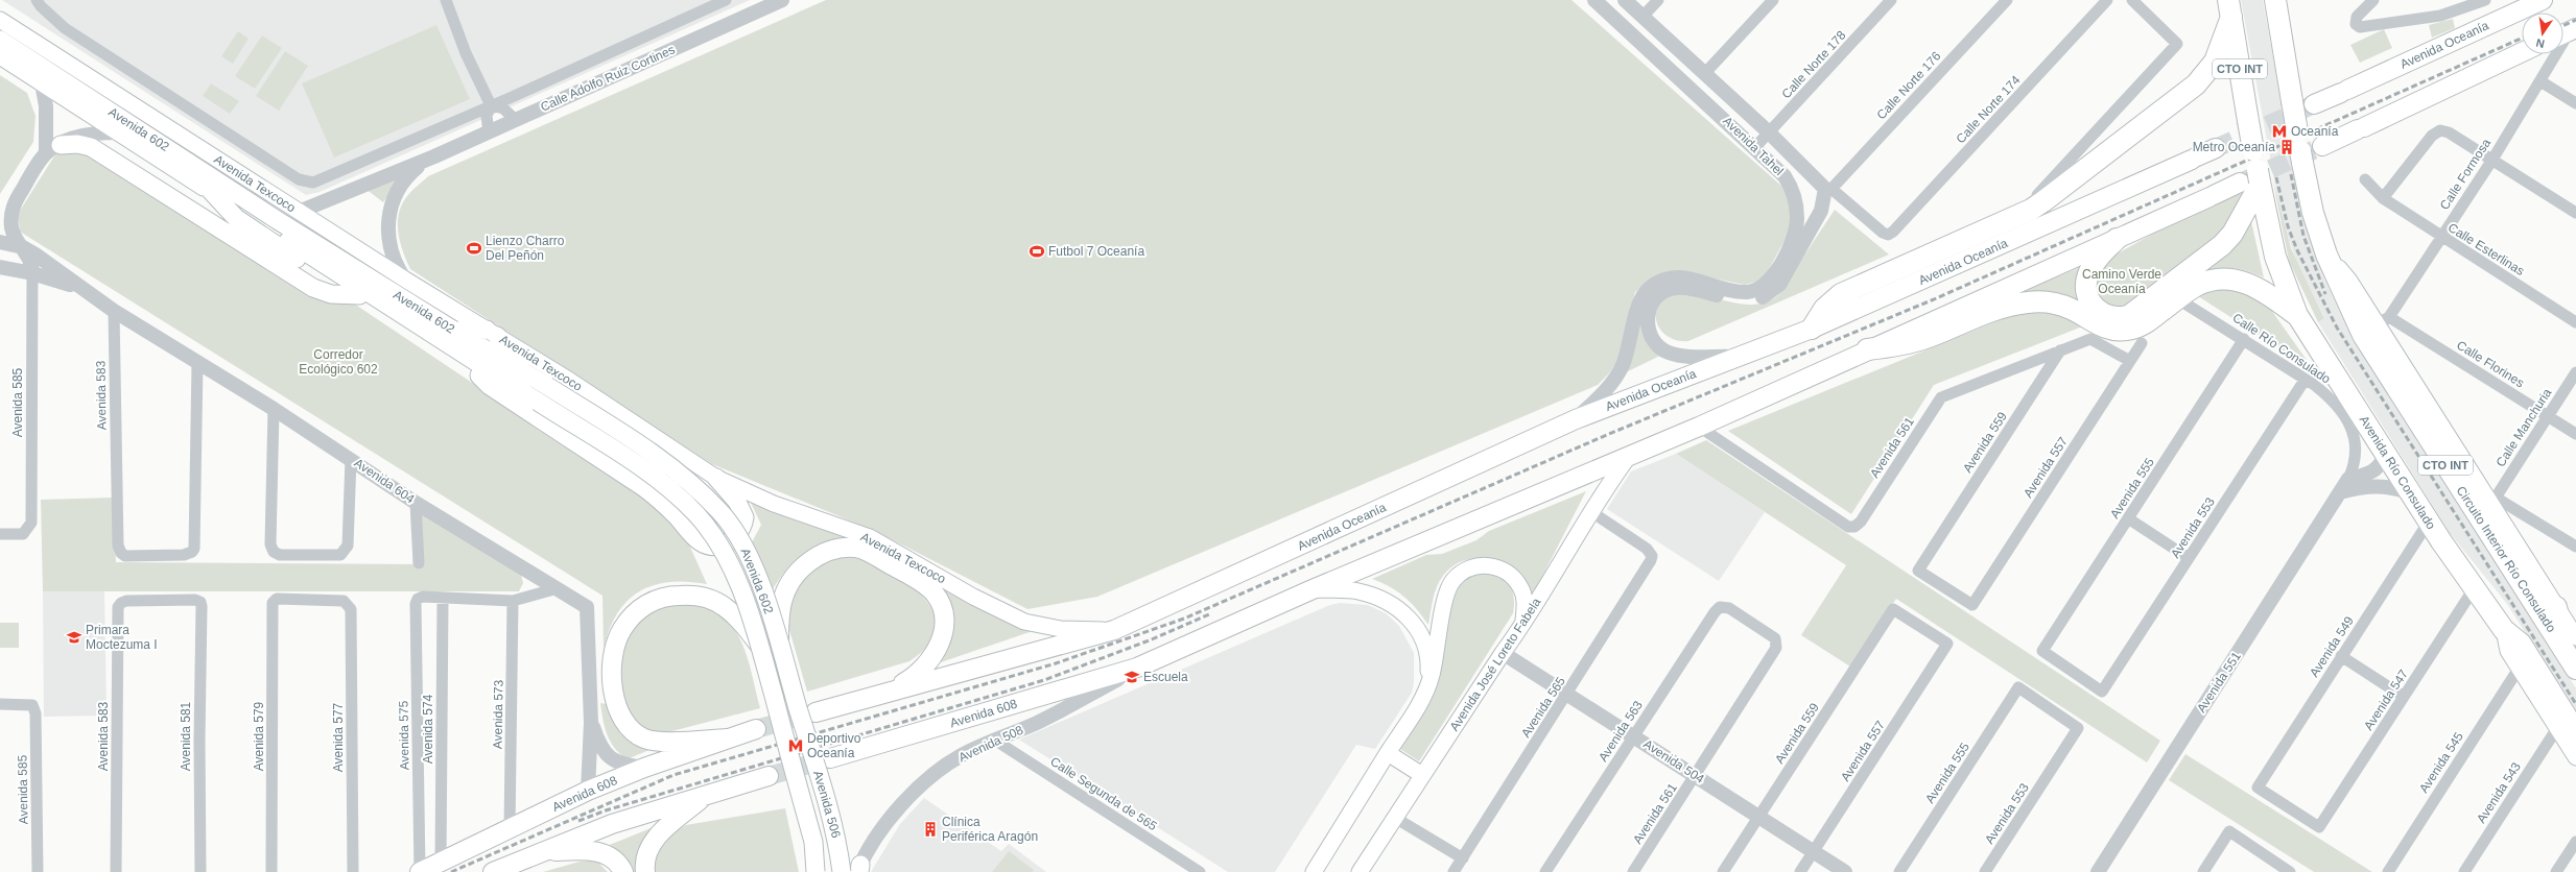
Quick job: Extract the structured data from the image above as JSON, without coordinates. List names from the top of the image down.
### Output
{
  "streets": {
    "highway": [
      "Avenida Oceanía",
      "CTO INT",
      "Avenida Río Consulado",
      "Circuito Interior Río Consulado",
      "Avenida 608"
    ],
    "main road": [
      "Avenida 602",
      "Avenida Texcoco",
      "Avenida José Loreto Fabela",
      "Avenida 506"
    ],
    "street": [
      "Calle Norte 178",
      "Calle Adolfo Ruiz Cortines",
      "Calle Norte 176",
      "Calle Norte 174",
      "Avenida Tahel",
      "Calle Formosa",
      "Calle Esterlinas",
      "Calle Río Consulado",
      "Calle Florines",
      "Avenida 583",
      "Avenida 585",
      "Calle Manchuria",
      "Avenida 559",
      "Avenida 561",
      "Avenida 557",
      "Avenida 604",
      "Avenida 555",
      "Avenida 553",
      "Avenida 549",
      "Avenida 551",
      "Avenida 547",
      "Avenida 565",
      "Avenida 573",
      "Avenida 574",
      "Avenida 563",
      "Avenida 575",
      "Avenida 581",
      "Avenida 579",
      "Avenida 577",
      "Avenida 508",
      "Avenida 504",
      "Avenida 545",
      "Avenida 543",
      "Calle Segunda de 565"
    ]
  },
  "crossings": [
    ["Avenida Oceanía", "Avenida Tahel"],
    ["Avenida Oceanía", "Avenida Texcoco"],
    ["Calle Norte 178", "Avenida Tahel"],
    ["CTO INT", "Calle Formosa"],
    ["CTO INT", "Calle Manchuria"],
    ["CTO INT", "Avenida Río Consulado"],
    ["CTO INT", "Circuito Interior Río Consulado"],
    ["CTO INT", "Avenida 543"],
    ["Calle Adolfo Ruiz Cortines", "Avenida Texcoco"],
    ["Calle Norte 176", "Avenida Tahel"],
    ["Calle Norte 174", "Avenida Tahel"],
    ["Avenida 602", "Avenida 506"],
    ["Calle Formosa", "Calle Esterlinas"],
    ["Calle Formosa", "Calle Florines"],
    ["Calle Río Consulado", "Avenida 555"],
    ["Calle Río Consulado", "Avenida 553"],
    ["Calle Río Consulado", "Avenida 551"],
    ["Calle Florines", "Calle Manchuria"],
    ["Avenida 583", "Avenida 604"],
    ["Avenida 583", "Avenida 581"],
    ["Avenida 585", "Avenida 604"],
    ["Avenida 559", "Avenida 561"],
    ["Avenida 559", "Avenida 557"],
    ["Avenida 559", "Avenida 504"],
    ["Avenida 561", "Avenida 557"],
    ["Avenida 561", "Avenida 563"],
    ["Avenida 561", "Avenida 504"],
    ["Avenida 557", "Avenida 504"],
    ["Avenida Río Consulado", "Avenida 549"],
    ["Avenida Río Consulado", "Avenida 547"],
    ["Avenida Río Consulado", "Avenida 545"],
    ["Avenida Río Consulado", "Avenida 543"],
    ["Avenida 604", "Avenida 608"],
    ["Avenida 555", "Avenida 553"],
    ["Avenida 549", "Avenida 547"],
    ["Avenida José Loreto Fabela", "Avenida 565"],
    ["Avenida José Loreto Fabela", "Avenida 504"],
    ["Avenida 565", "Avenida 504"],
    ["Avenida 608", "Avenida 573"],
    ["Avenida 608", "Avenida 574"],
    ["Avenida 608", "Avenida 575"],
    ["Avenida 608", "Avenida 508"],
    ["Avenida 574", "Avenida 575"],
    ["Avenida 563", "Avenida 504"],
    ["Avenida 579", "Avenida 577"],
    ["Avenida 508", "Calle Segunda de 565"]
  ],
  "parks": ["Camino Verde Oceanía", "Corredor Ecológico 602"],
  "places": {
    "metro station": ["Oceanía", "Deportivo Oceanía"],
    "building": ["Metro Oceanía", "Clínica Periférica Aragón"],
    "sports": ["Lienzo Charro Del Peñón", "Futbol 7 Oceanía"],
    "school or university": ["Primara Moctezuma I", "Escuela"]
  },
  "north": "bottom"
}
